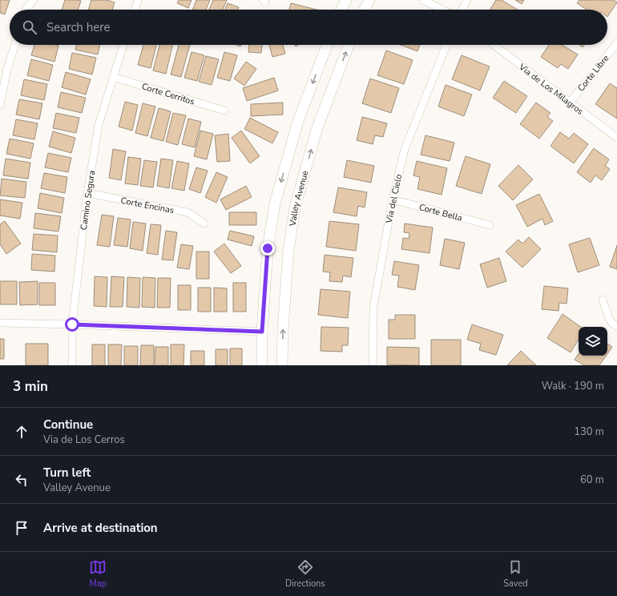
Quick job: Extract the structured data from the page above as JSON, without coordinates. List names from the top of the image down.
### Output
{
  "streets": {
    "main road": ["Valley Avenue"],
    "street": [
      "Corte Libre",
      "Via de Los Milagros",
      "Corte Cerritos",
      "Via del Cielo",
      "Camino Segura",
      "Corte Encinas",
      "Corte Bella"
    ]
  },
  "crossings": [
    ["Corte Libre", "Via de Los Milagros"],
    ["Corte Cerritos", "Camino Segura"],
    ["Via del Cielo", "Corte Bella"],
    ["Camino Segura", "Corte Encinas"]
  ],
  "page": {
    "search": "Search here",
    "heading": ["3 min", "Walk · 190 m"],
    "list": [
      ["Continue", "Via de Los Cerros", "130 m"],
      ["Turn left", "Valley Avenue", "60 m"],
      "Arrive at destination"
    ],
    "nav": ["Map", "Directions", "Saved"]
  }
}
